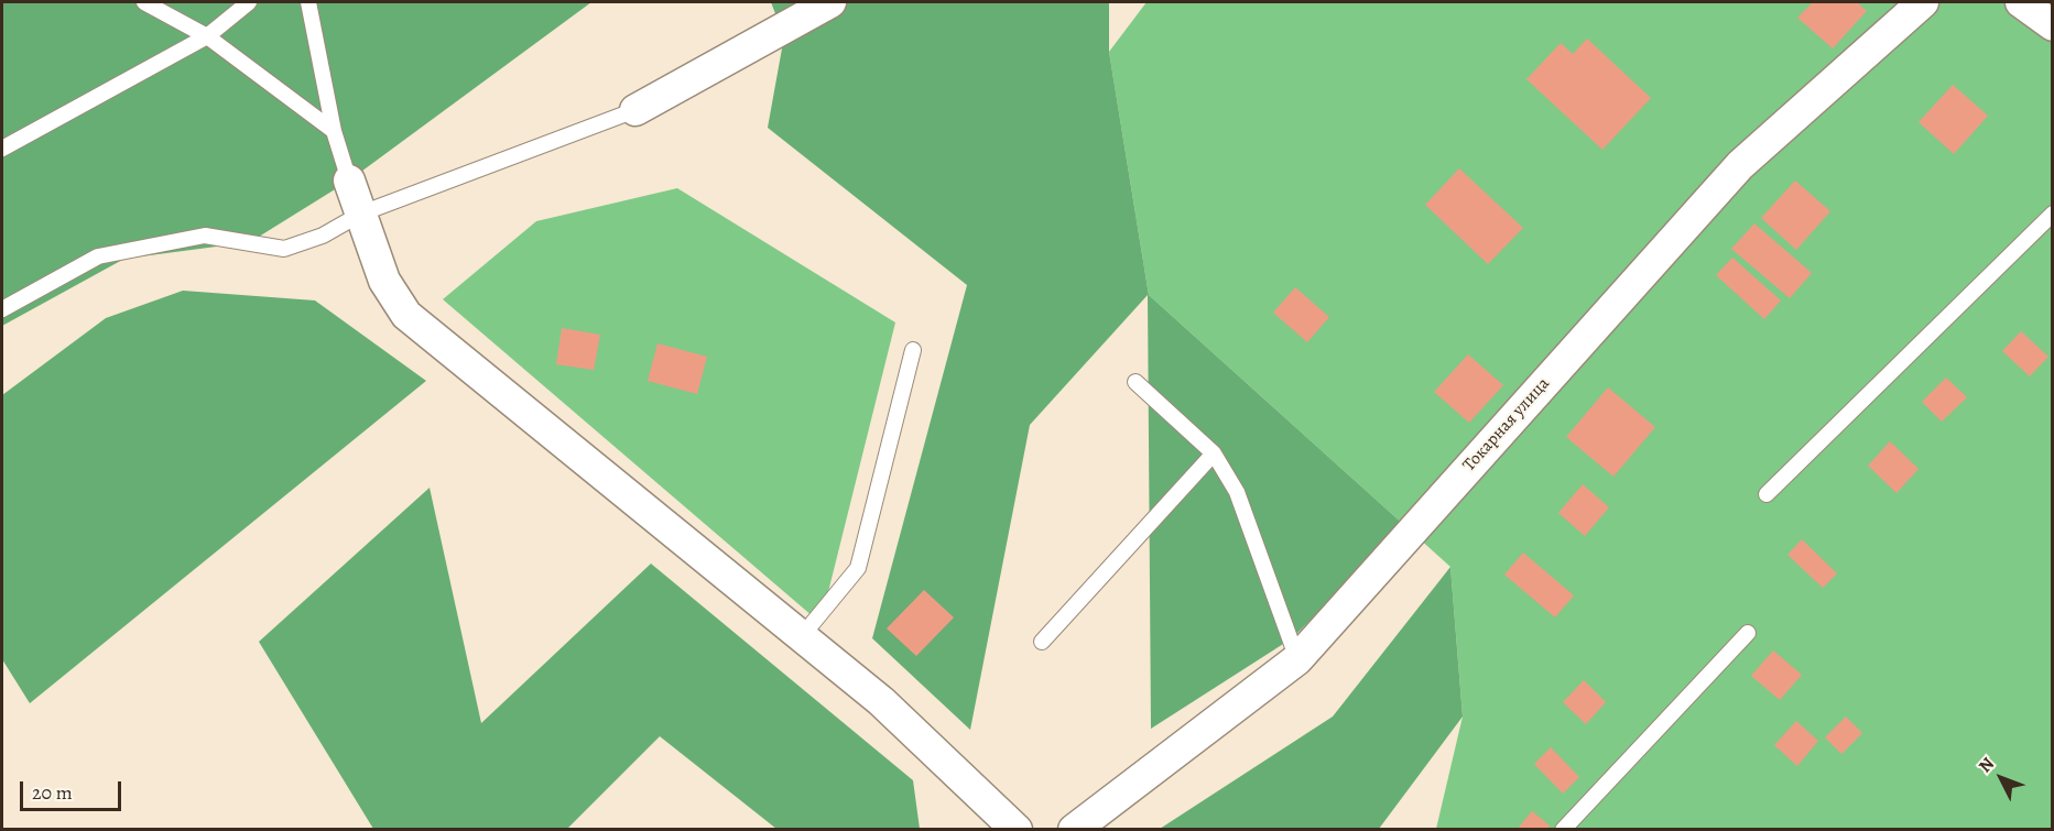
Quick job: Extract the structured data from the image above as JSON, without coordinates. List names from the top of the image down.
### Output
{
  "streets": {
    "street": ["Токарная улица"]
  },
  "scale_bar": "20 m",
  "north": "top left"
}
